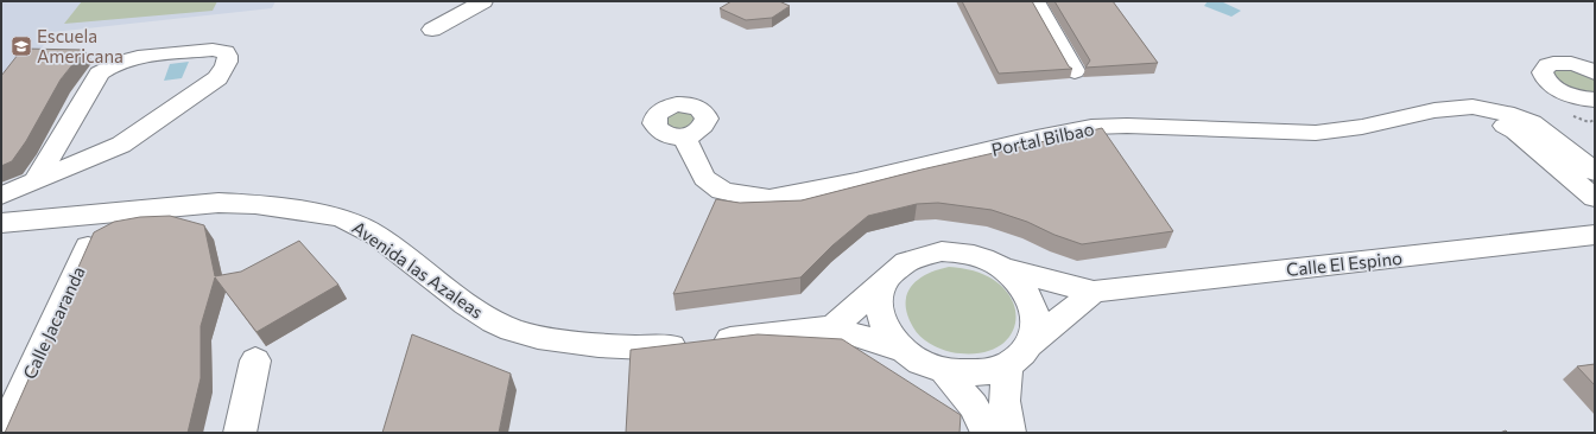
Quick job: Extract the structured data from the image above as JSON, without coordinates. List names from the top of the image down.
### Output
{
  "streets": {
    "street": [
      "Portal Bilbao",
      "Calle El Espino",
      "Avenida las Azaleas",
      "Calle Jacaranda"
    ]
  },
  "crossings": [
    ["Calle El Espino", "Avenida las Azaleas"],
    ["Avenida las Azaleas", "Calle Jacaranda"]
  ],
  "places": {
    "school or university": ["Escuela Americana"]
  }
}
